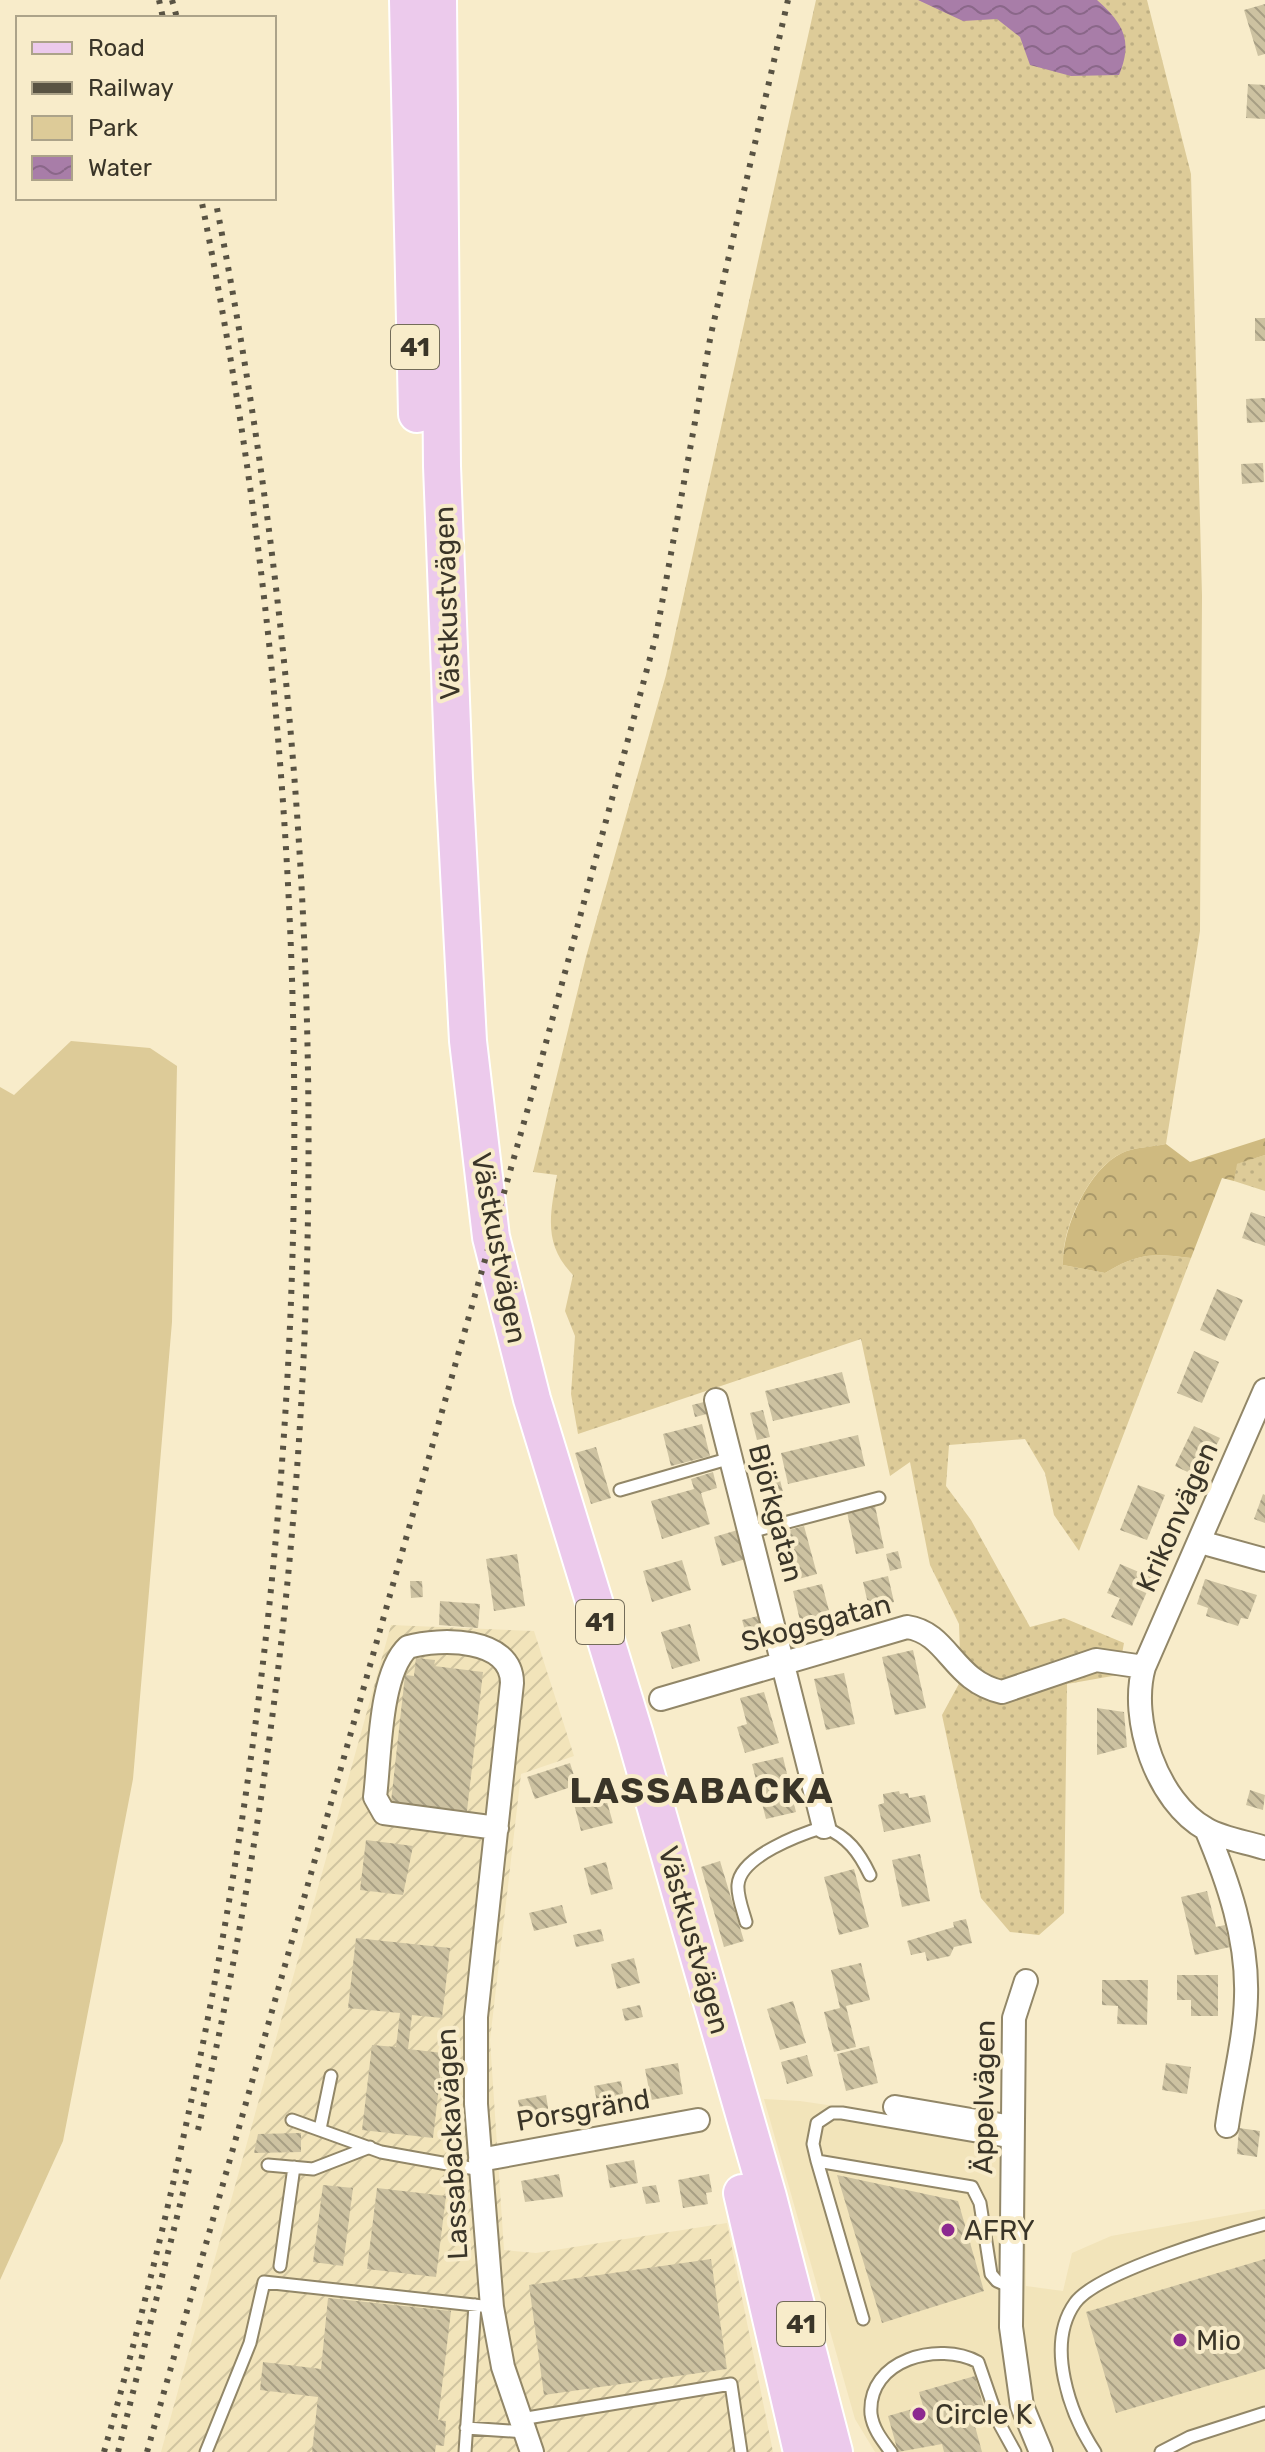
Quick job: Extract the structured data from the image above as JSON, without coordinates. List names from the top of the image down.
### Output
{
  "streets": {
    "main road": ["41", "Västkustvägen"],
    "street": [
      "Björkgatan",
      "Krikonvägen",
      "Skogsgatan",
      "Äppelvägen",
      "Porsgränd",
      "Lassabackavägen"
    ]
  },
  "crossings": [
    ["Björkgatan", "Skogsgatan"],
    ["Krikonvägen", "Skogsgatan"],
    ["Porsgränd", "Lassabackavägen"]
  ],
  "districts": ["LASSABACKA"],
  "places": ["AFRY", "Mio", "Circle K"],
  "legend": [
    "Road",
    "Railway",
    "Park",
    "Water"
  ]
}
